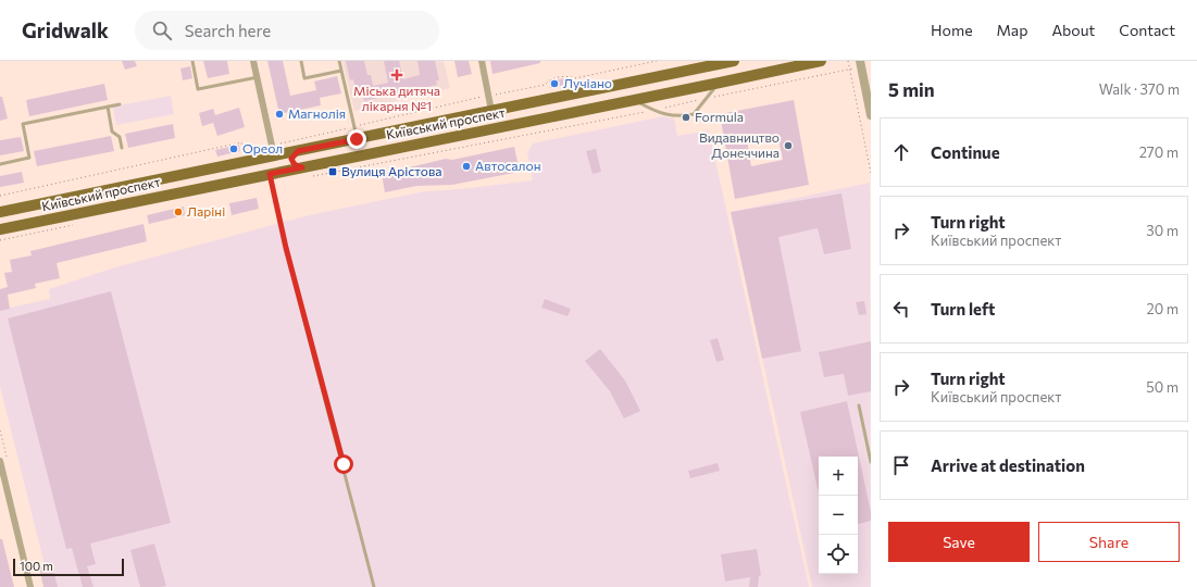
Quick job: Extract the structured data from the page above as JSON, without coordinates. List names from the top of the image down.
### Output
{
  "streets": {
    "main road": ["Київський проспект"]
  },
  "places": {
    "health": ["Міська дитяча лікарня №1"],
    "other": [
      "Лучіано",
      "Магнолія",
      "Formula",
      "Видавництво Донеччина",
      "Ореол",
      "Автосалон",
      "Ларіні"
    ],
    "transit": ["Вулиця Арістова"]
  },
  "scale_bar": "100 m",
  "page": {
    "header": "Gridwalk",
    "search": "Search here",
    "nav": [
      "Home",
      "Map",
      "About",
      "Contact"
    ],
    "heading": ["5 min", "Walk · 370 m"],
    "list": [
      ["Continue", "270 m"],
      ["Turn right", "Київський проспект", "30 m"],
      ["Turn left", "20 m"],
      ["Turn right", "Київський проспект", "50 m"],
      "Arrive at destination"
    ],
    "map_buttons": ["+", "−"],
    "buttons": ["Save", "Share"],
    "scale": "100 m"
  }
}
